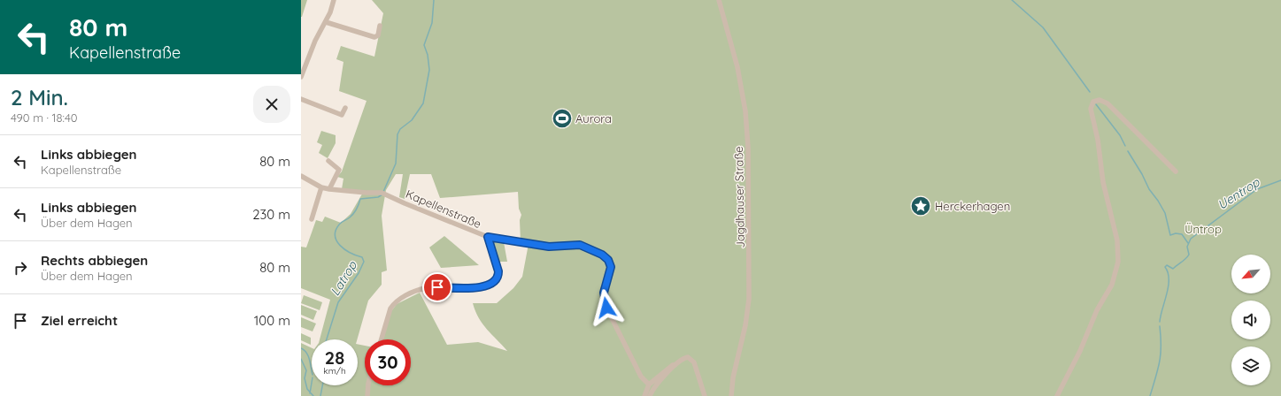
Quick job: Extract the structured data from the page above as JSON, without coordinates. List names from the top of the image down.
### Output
{
  "streets": {
    "street": ["Jagdhauser Straße", "Kapellenstraße"]
  },
  "water": ["Uentrop", "Latrop"],
  "parks": ["Üntrop"],
  "places": {
    "sports": ["Aurora"],
    "place": ["Herckerhagen"]
  },
  "north": "bottom left",
  "page": {
    "turn": ["80 m", "Kapellenstraße"],
    "heading": ["2 Min.", "490 m · 18:40"],
    "list": [
      {
        "name": "Links abbiegen",
        "note": "Kapellenstraße",
        "value": "80 m"
      },
      {
        "name": "Links abbiegen",
        "note": "Über dem Hagen",
        "value": "230 m"
      },
      {
        "name": "Rechts abbiegen",
        "note": "Über dem Hagen",
        "value": "80 m"
      },
      {
        "name": "Ziel erreicht",
        "value": "100 m"
      }
    ],
    "speed": "28 km/h",
    "limit": "30"
  }
}
